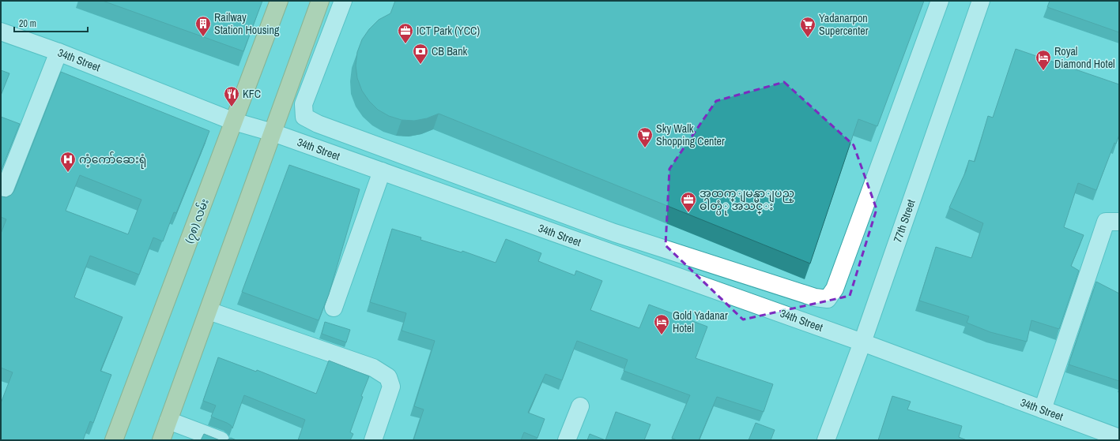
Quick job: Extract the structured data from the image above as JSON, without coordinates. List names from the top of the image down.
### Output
{
  "streets": {
    "main road": ["(၇၈) လမ်း"],
    "street": ["34th Street", "77th Street"]
  },
  "crossings": [
    ["34th Street", "(၇၈) လမ်း"],
    ["34th Street", "77th Street"]
  ],
  "places": {
    "building": ["Railway Station Housing"],
    "supermarket": ["Yadanarpon Supercenter", "Sky Walk Shopping Center"],
    "office": ["ICT Park (YCC)", "အထက္ျမန္မာျပည္ ဓါတ္ပံု အသင္း"],
    "bank": ["CB Bank"],
    "hotel": ["Royal Diamond Hotel", "Gold Yadanar Hotel"],
    "restaurant": ["KFC"],
    "hospital": ["ကံ့ကော်ဆေးရုံ"]
  },
  "scale_bar": "20 m"
}
